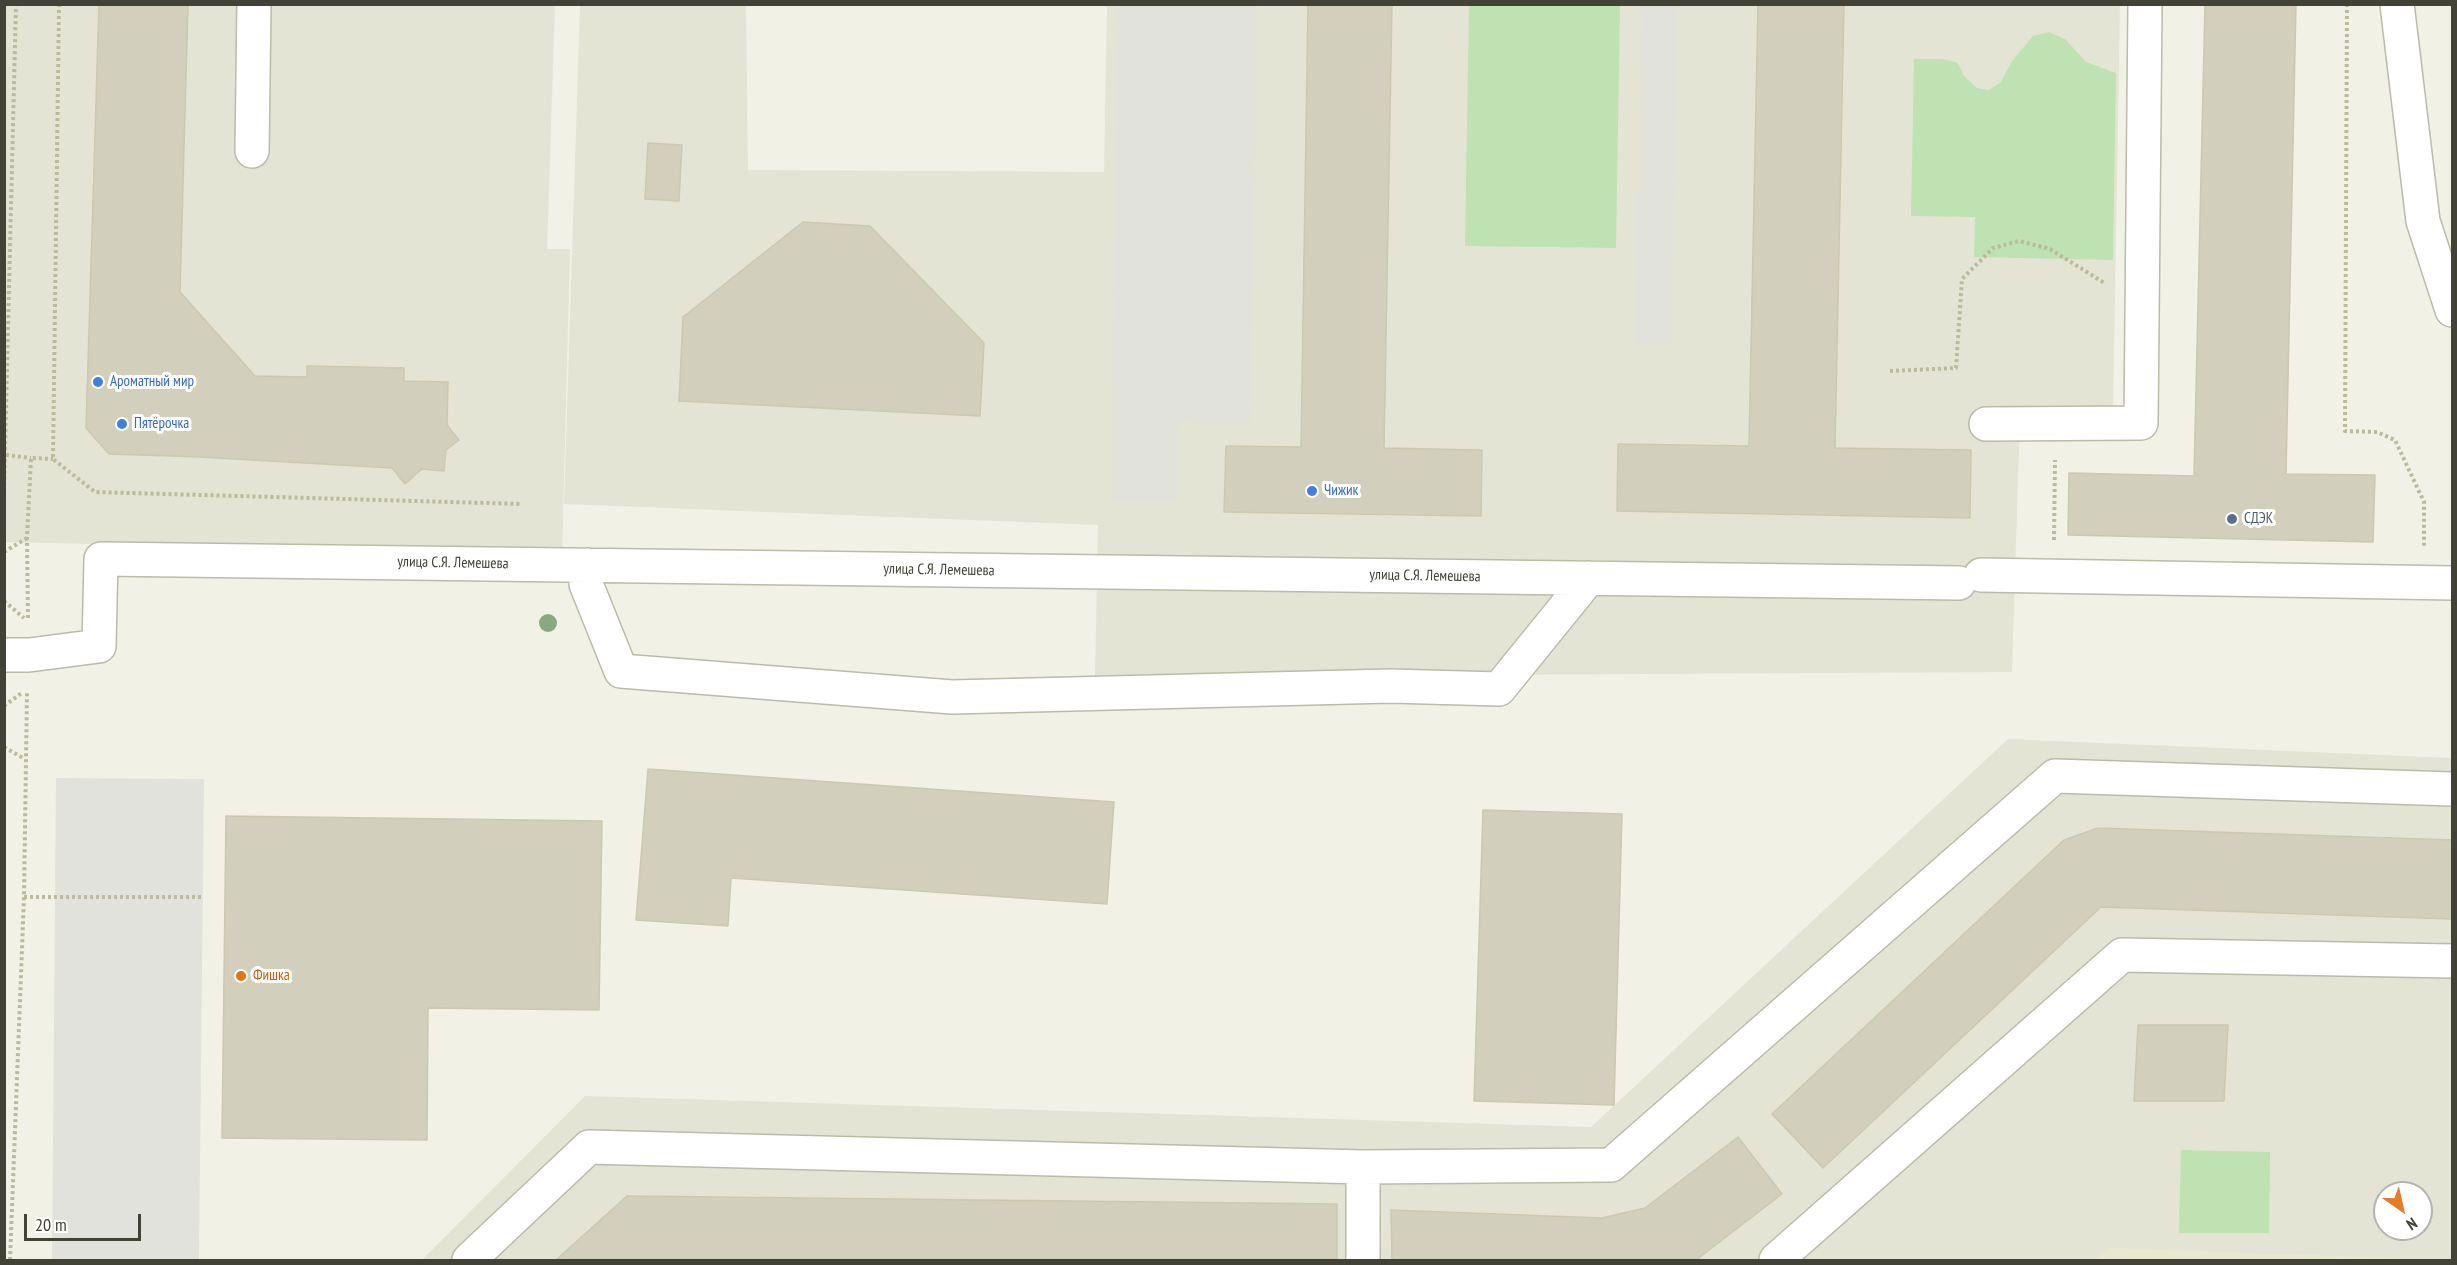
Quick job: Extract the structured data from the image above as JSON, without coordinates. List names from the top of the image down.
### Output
{
  "streets": {
    "street": ["улица С.Я. Лемешева"]
  },
  "places": [
    "Ароматный мир",
    "Пятёрочка",
    "Чижик",
    "СДЭК",
    "Фишка"
  ],
  "scale_bar": "20 m",
  "north": "bottom right"
}
